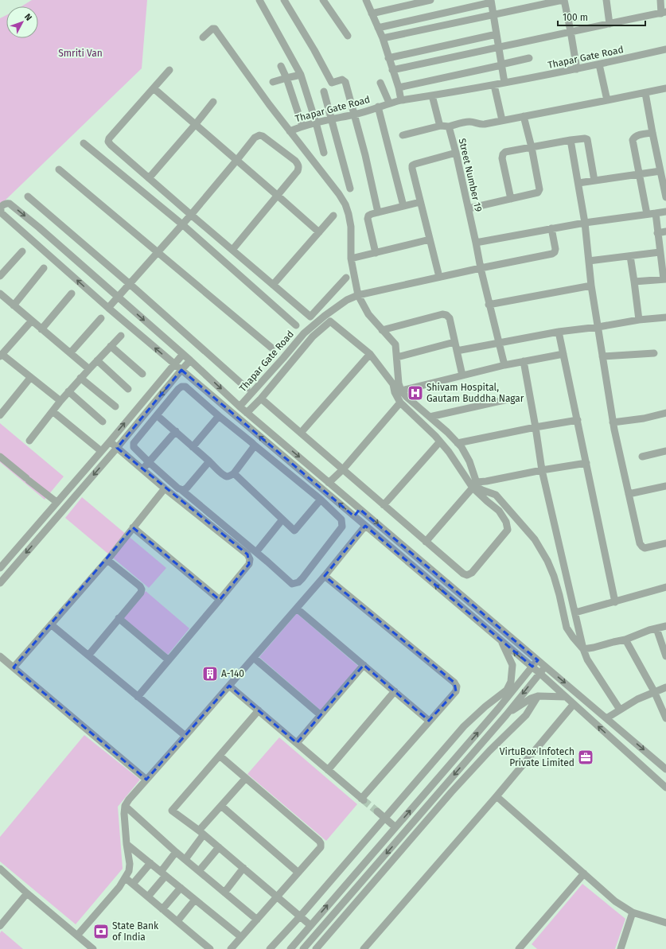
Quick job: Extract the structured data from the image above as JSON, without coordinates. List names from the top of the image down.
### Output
{
  "streets": {
    "street": ["Thapar Gate Road", "Street Number 19"]
  },
  "parks": ["Smriti Van"],
  "places": {
    "hospital": ["Shivam Hospital, Gautam Buddha Nagar"],
    "building": ["A-140"],
    "office": ["VirtuBox Infotech Private Limited"],
    "bank": ["State Bank of India"]
  },
  "scale_bar": "100 m",
  "north": "top right"
}
